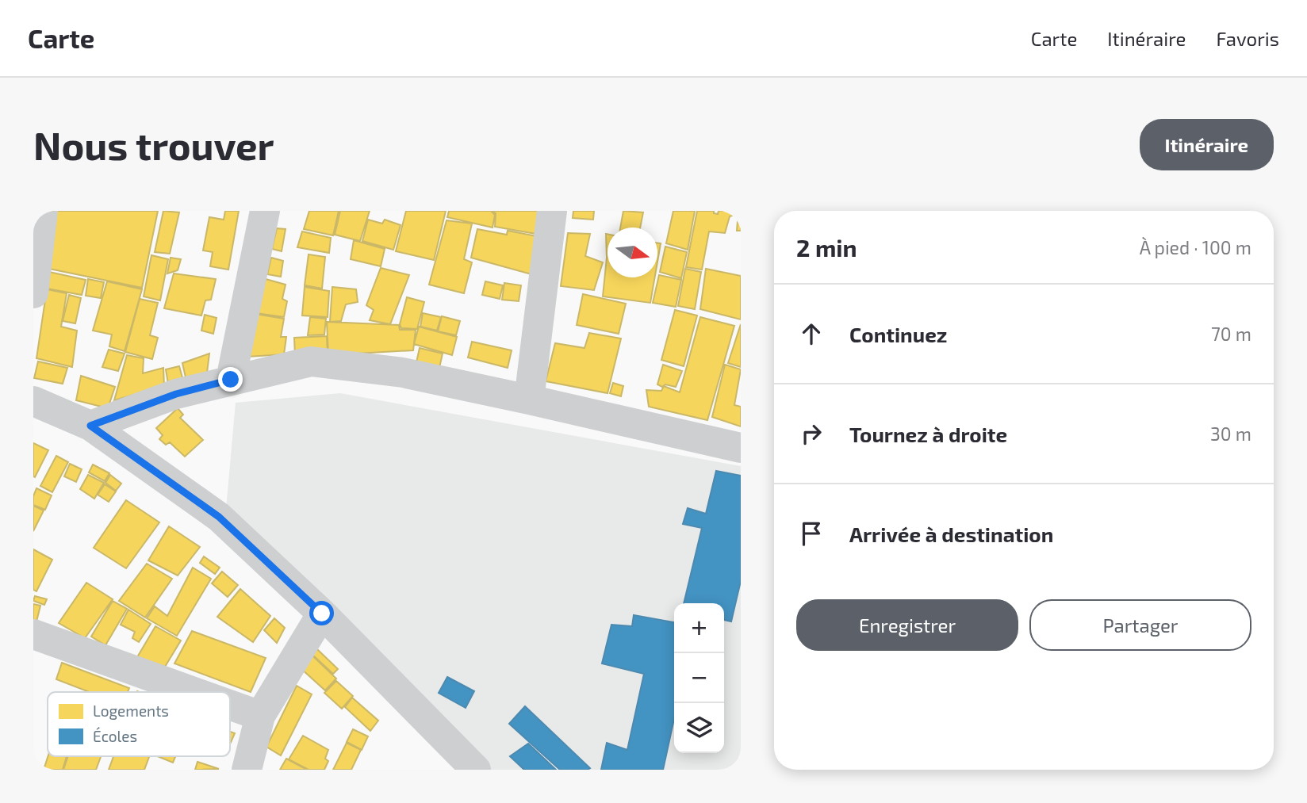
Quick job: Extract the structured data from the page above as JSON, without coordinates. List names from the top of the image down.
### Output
{
  "legend": ["Logements", "Écoles"],
  "north": "right",
  "page": {
    "header": "Carte",
    "nav": ["Carte", "Itinéraire", "Favoris"],
    "buttons": [
      "Itinéraire",
      ["Enregistrer", "Partager"]
    ],
    "title": "Nous trouver",
    "heading": ["2 min", "À pied · 100 m"],
    "list": [
      ["Continuez", "70 m"],
      ["Tournez à droite", "30 m"],
      "Arrivée à destination"
    ],
    "map_buttons": ["+", "−"]
  }
}
